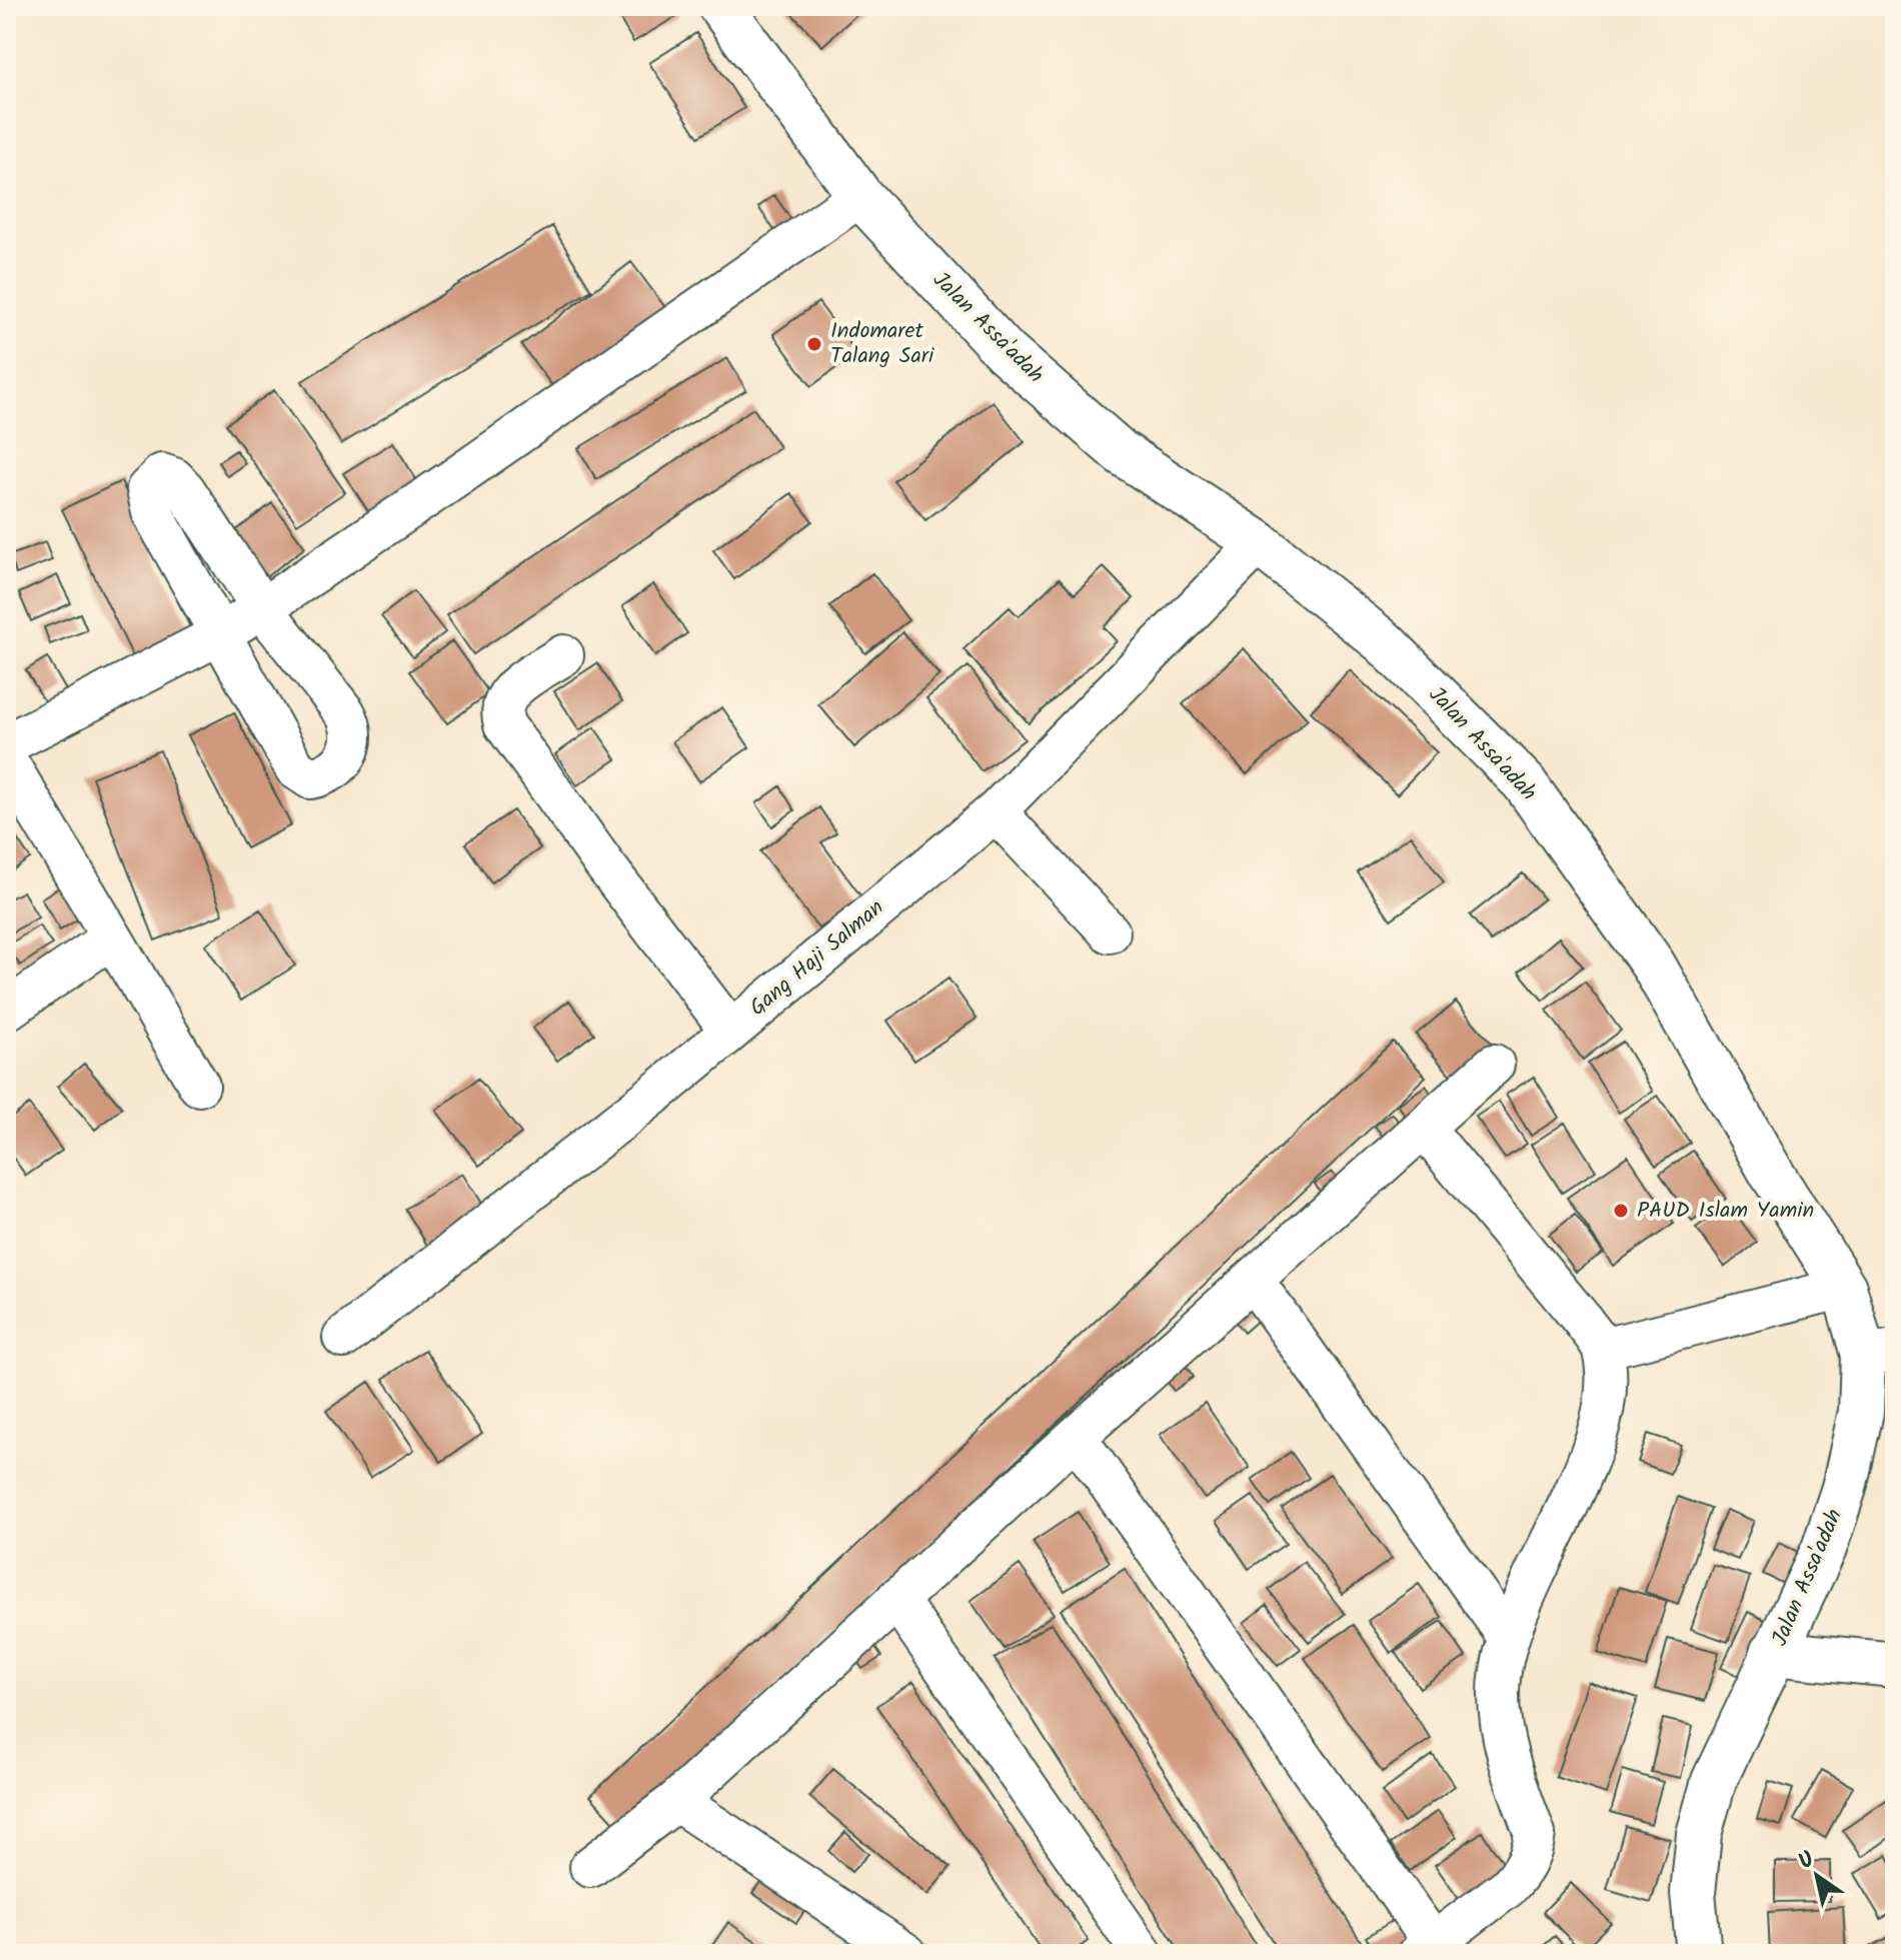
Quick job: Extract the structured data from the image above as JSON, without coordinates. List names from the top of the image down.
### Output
{
  "streets": {
    "street": ["Jalan Assa'adah", "Gang Haji Salman"]
  },
  "crossings": [
    ["Jalan Assa'adah", "Gang Haji Salman"]
  ],
  "places": ["Indomaret Talang Sari", "PAUD Islam Yamin"],
  "north": "top left"
}
